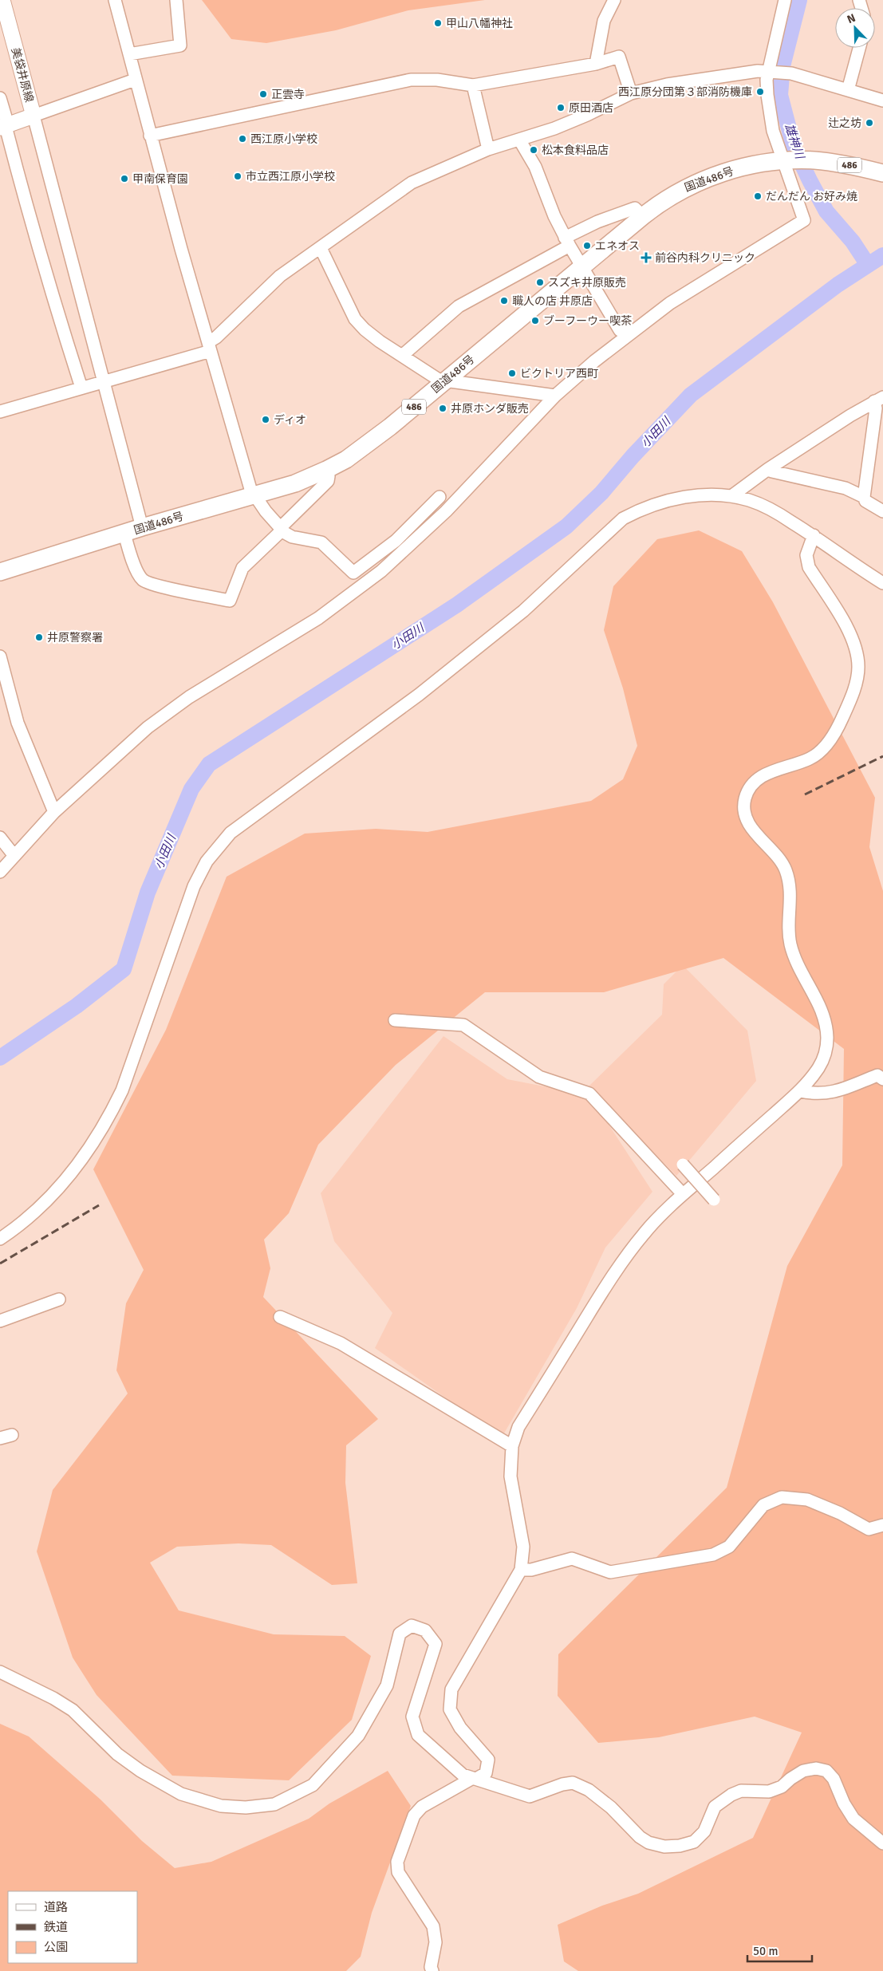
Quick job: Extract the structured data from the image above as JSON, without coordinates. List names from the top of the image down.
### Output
{
  "streets": {
    "highway": ["486", "国道486号"],
    "main road": ["美袋井原線"]
  },
  "water": ["雄神川", "小田川"],
  "places": {
    "other": [
      "甲山八幡神社",
      "西江原分団第３部消防機庫",
      "正雲寺",
      "原田酒店",
      "辻之坊",
      "西江原小学校",
      "松本食料品店",
      "市立西江原小学校",
      "甲南保育園",
      "だんだん お好み焼",
      "エネオス",
      "スズキ井原販売",
      "職人の店 井原店",
      "ブーフーウー喫茶",
      "ビクトリア西町",
      "井原ホンダ販売",
      "ディオ",
      "井原警察署"
    ],
    "health": ["前谷内科クリニック"]
  },
  "legend": ["道路", "鉄道", "公園"],
  "scale_bar": "50 m",
  "north": "top left"
}
